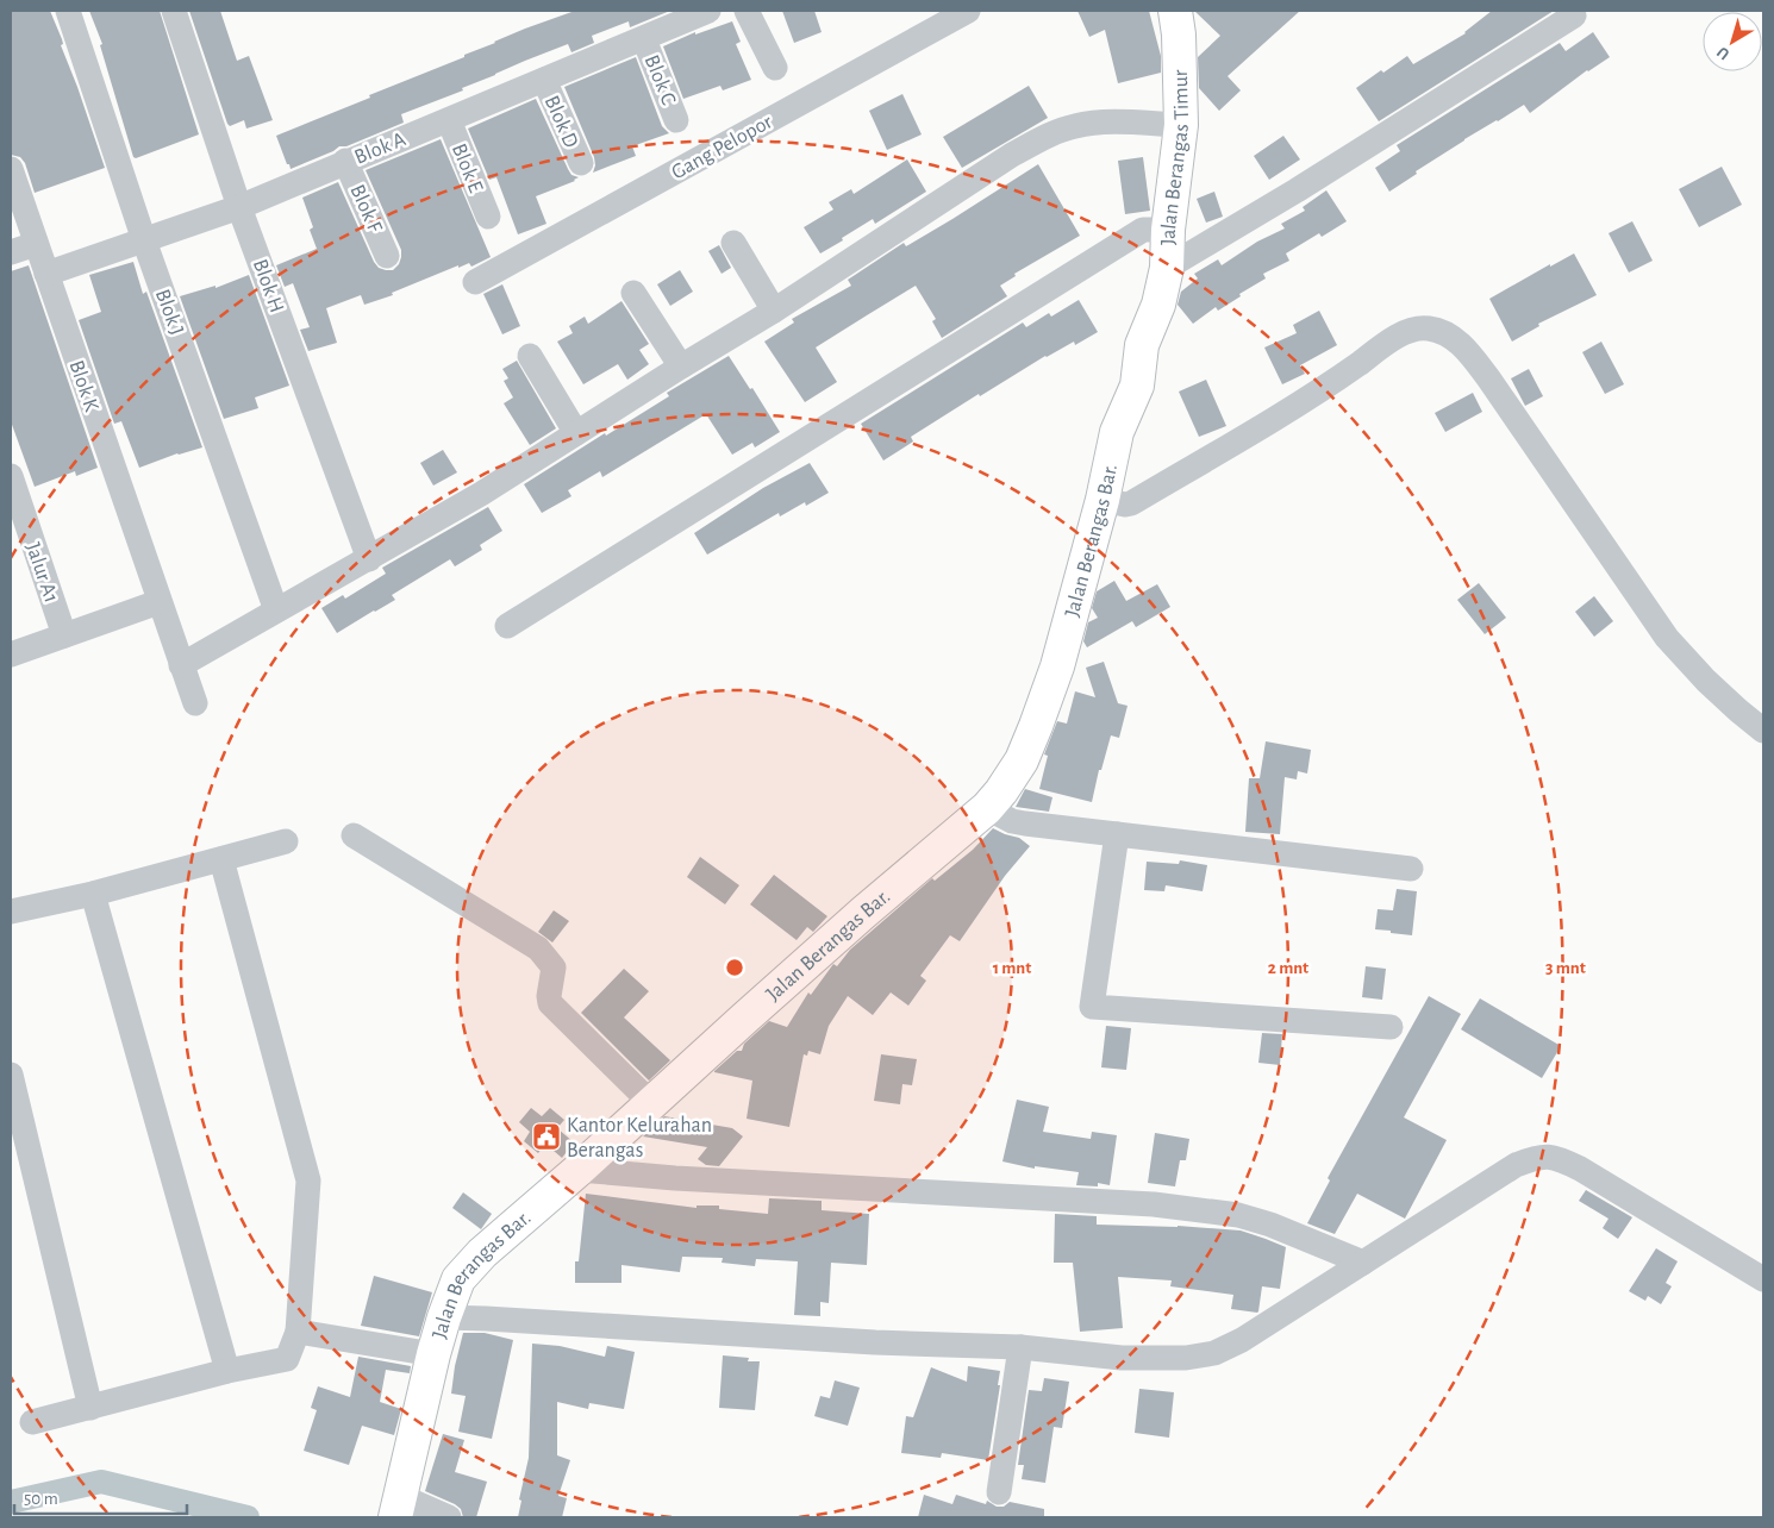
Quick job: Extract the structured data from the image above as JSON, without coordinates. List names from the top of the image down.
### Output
{
  "streets": {
    "main road": ["Jalan Berangas Timur", "Jalan Berangas Bar."],
    "street": [
      "Blok C",
      "Blok D",
      "Gang Pelopor",
      "Blok A",
      "Blok E",
      "Blok F",
      "Blok H",
      "Blok J",
      "Blok K",
      "Jalur A1"
    ]
  },
  "crossings": [
    ["Blok C", "Blok A"],
    ["Blok D", "Blok A"],
    ["Blok A", "Blok E"],
    ["Blok A", "Blok F"],
    ["Blok A", "Blok H"],
    ["Blok A", "Blok J"],
    ["Blok A", "Blok K"],
    ["Jalan Berangas Timur", "Jalan Berangas Bar."]
  ],
  "places": {
    "public building": ["Kantor Kelurahan Berangas"]
  },
  "scale_bar": "50 m",
  "north": "bottom left",
  "rings": ["1 mnt", "2 mnt", "3 mnt"]
}
